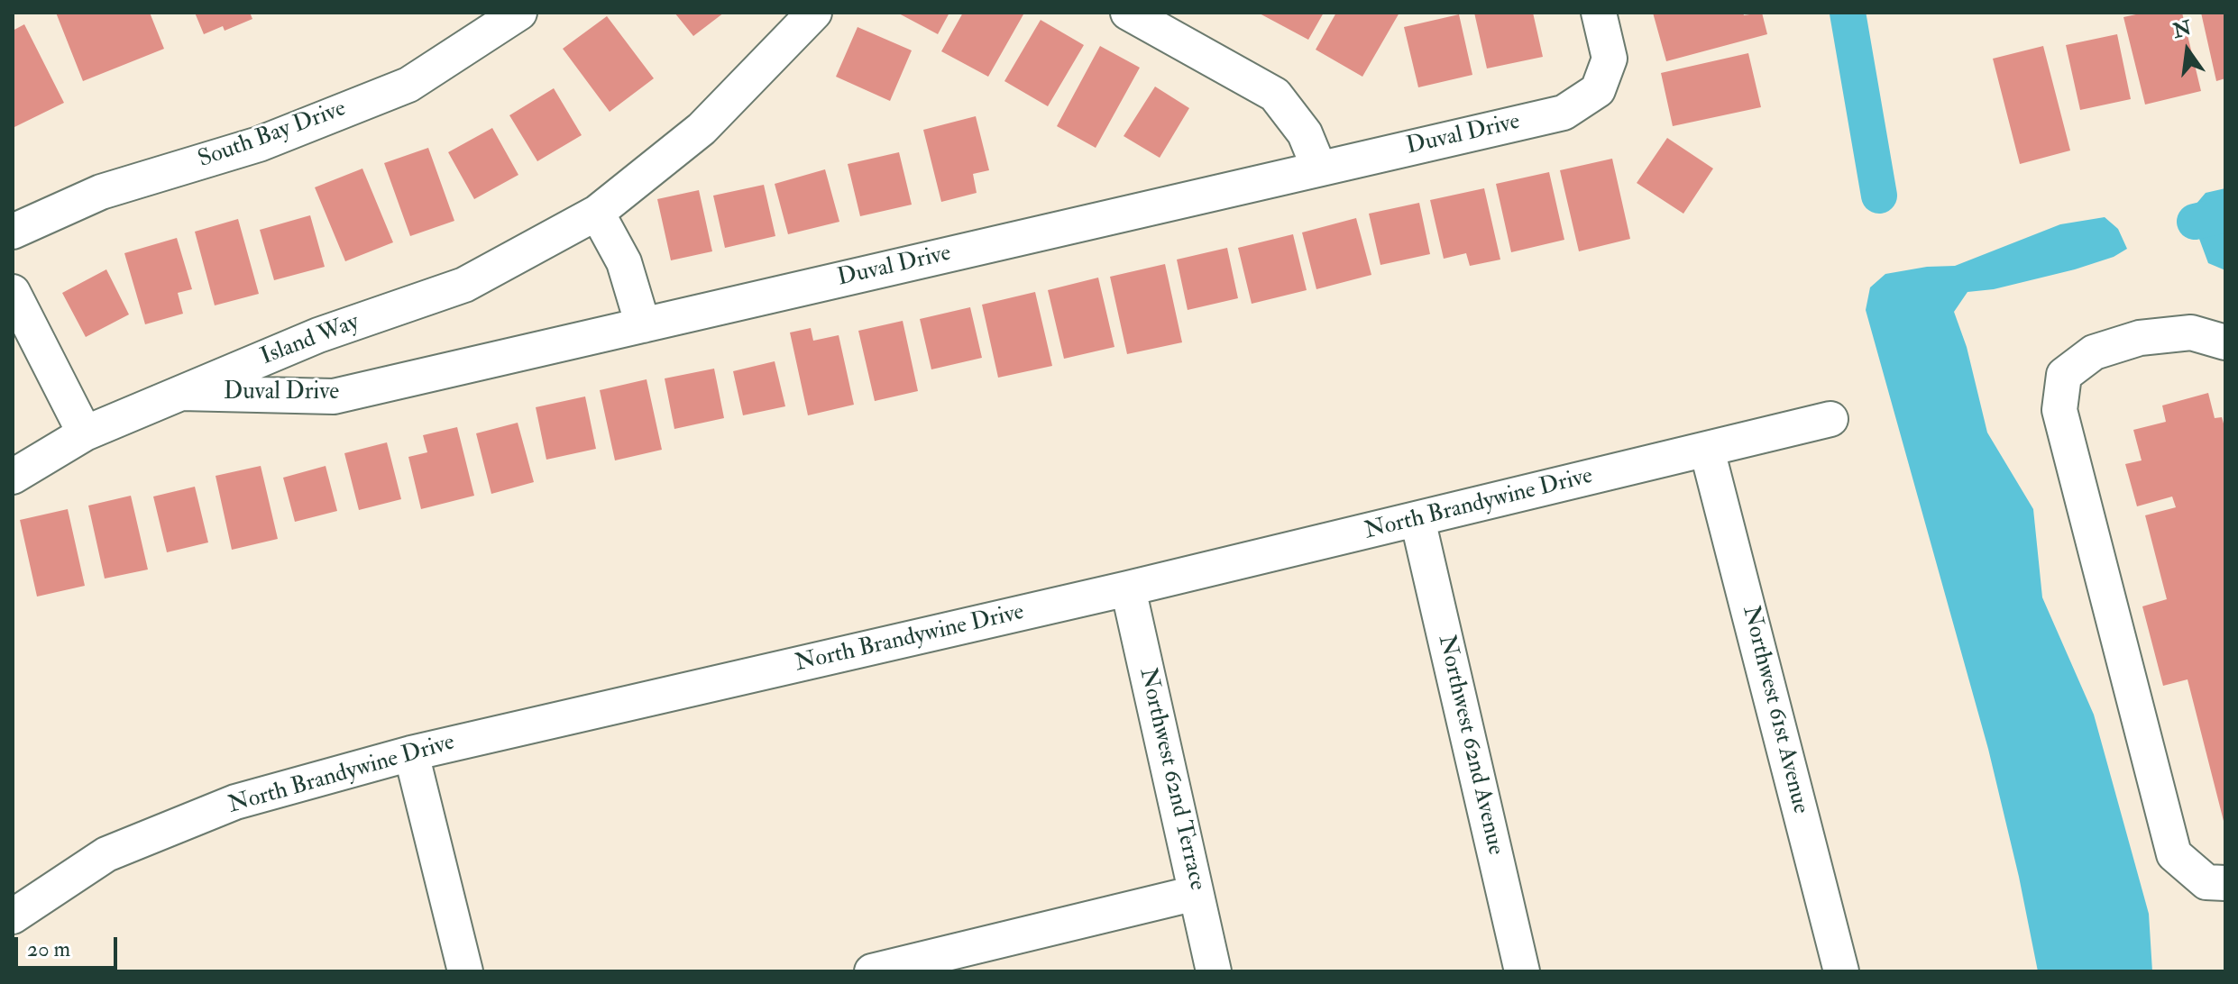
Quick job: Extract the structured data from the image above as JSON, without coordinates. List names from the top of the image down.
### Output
{
  "streets": {
    "street": [
      "South Bay Drive",
      "Duval Drive",
      "Island Way",
      "North Brandywine Drive",
      "Northwest 61st Avenue",
      "Northwest 62nd Avenue",
      "Northwest 62nd Terrace"
    ]
  },
  "crossings": [
    ["Duval Drive", "Island Way"],
    ["North Brandywine Drive", "Northwest 61st Avenue"],
    ["North Brandywine Drive", "Northwest 62nd Avenue"],
    ["North Brandywine Drive", "Northwest 62nd Terrace"]
  ],
  "scale_bar": "20 m",
  "north": "top"
}
